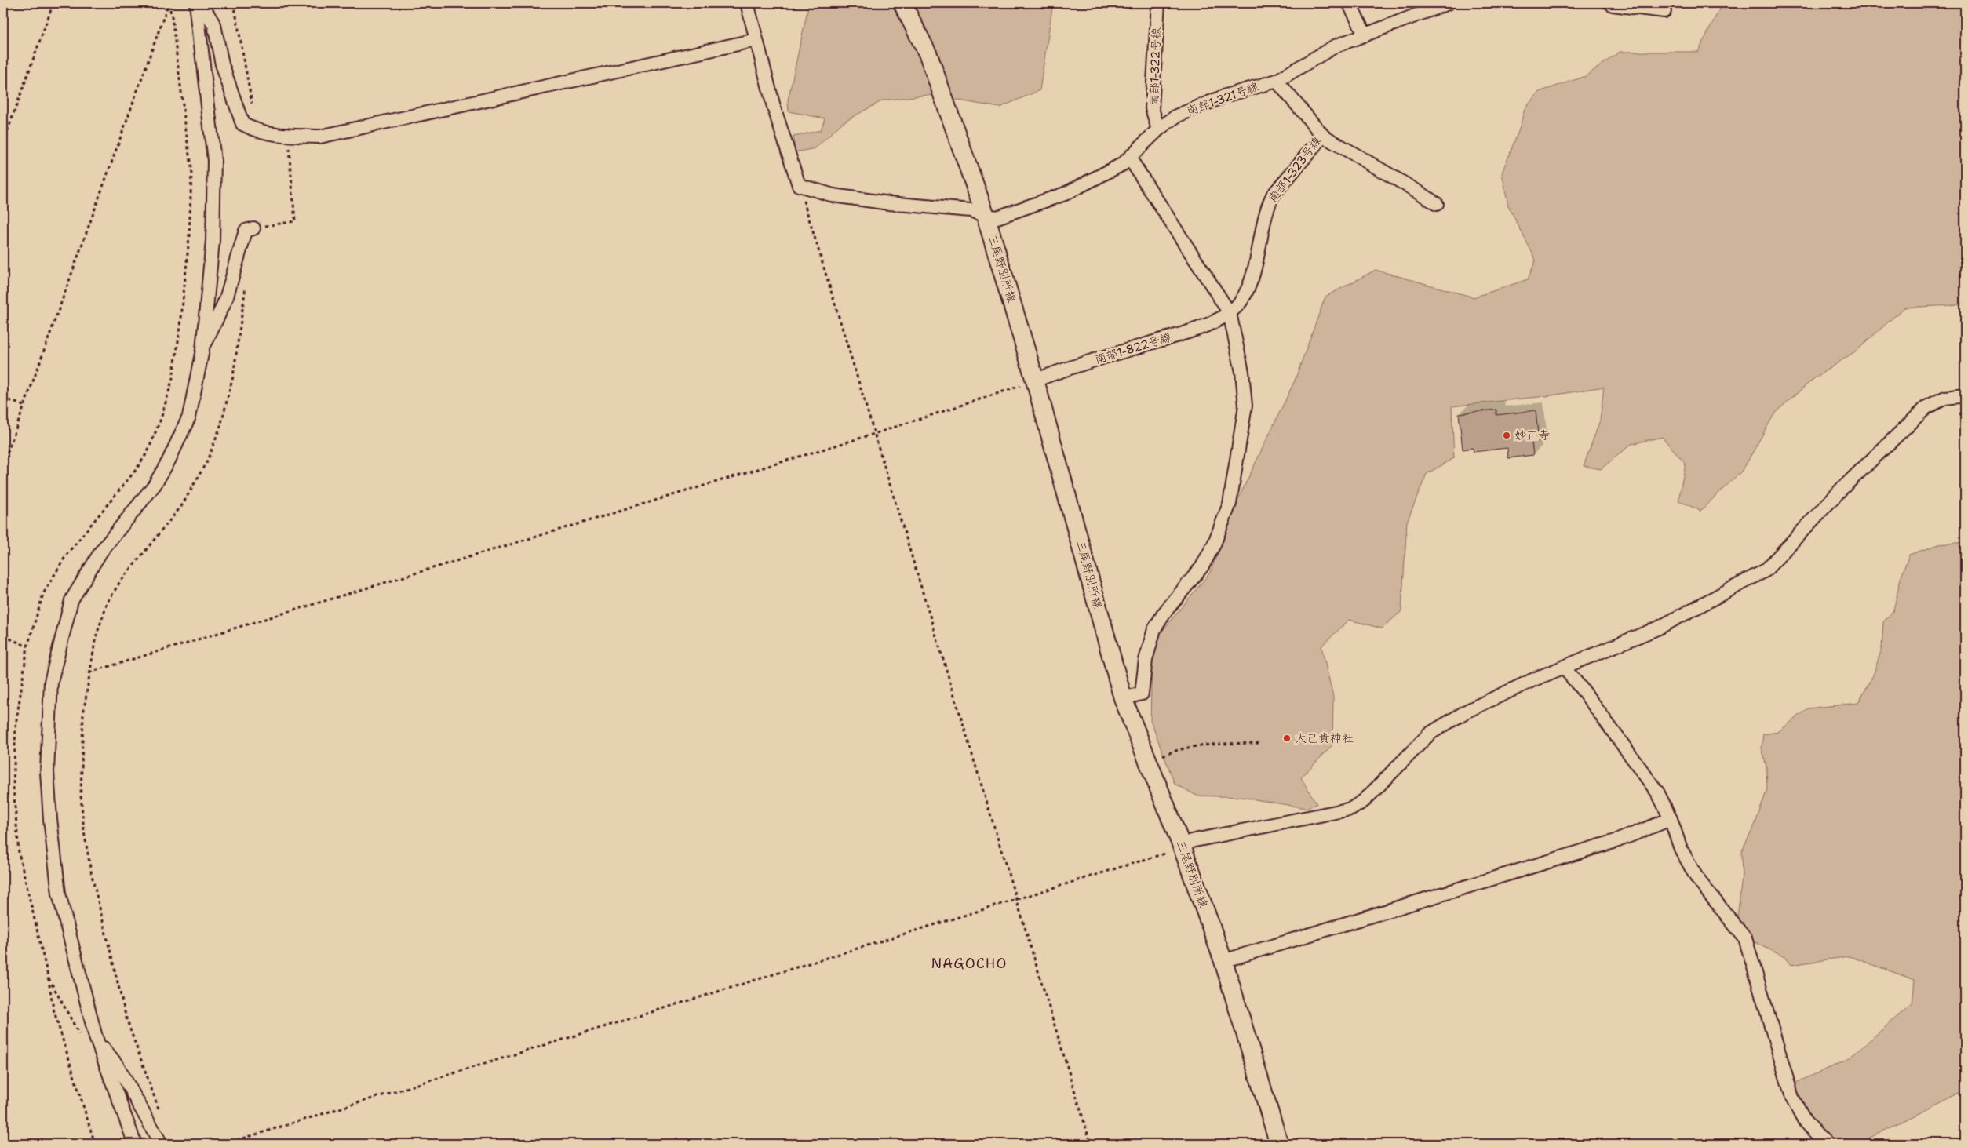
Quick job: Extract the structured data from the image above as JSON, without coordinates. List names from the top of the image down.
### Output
{
  "streets": {
    "main road": ["三尾野別所線"],
    "street": [
      "南部1-322号線",
      "南部1-321号線",
      "南部1-323号線",
      "南部1-822号線"
    ]
  },
  "crossings": [
    ["南部1-322号線", "南部1-321号線"],
    ["南部1-321号線", "南部1-323号線"],
    ["南部1-321号線", "三尾野別所線"],
    ["南部1-323号線", "南部1-822号線"],
    ["三尾野別所線", "南部1-822号線"]
  ],
  "districts": ["NAGOCHO"],
  "places": ["妙正寺", "大己貴神社"]
}
